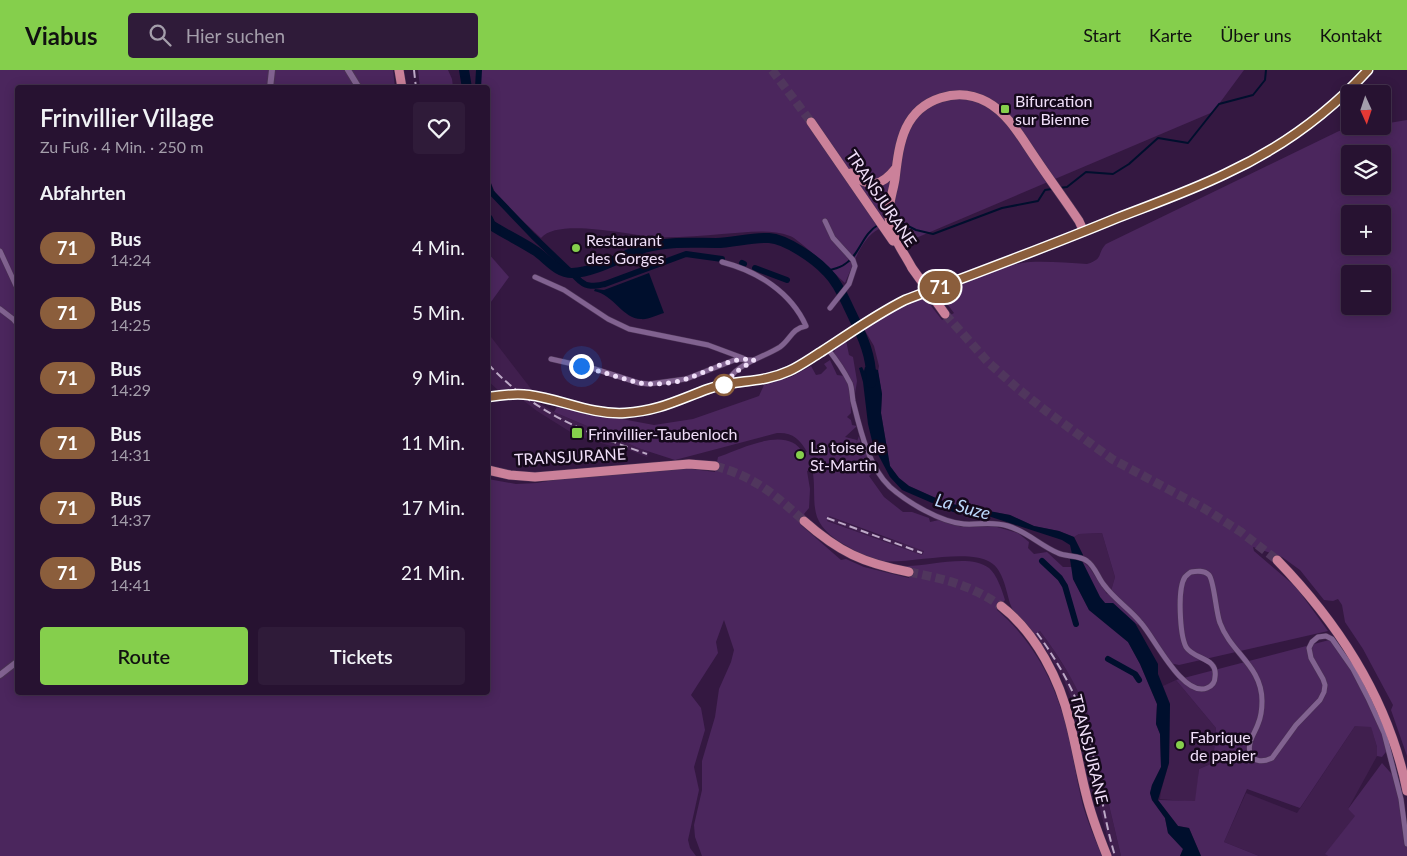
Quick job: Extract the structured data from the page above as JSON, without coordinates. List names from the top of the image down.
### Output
{
  "streets": {
    "main road": ["TRANSJURANE"]
  },
  "water": ["La Suze"],
  "places": {
    "transit": ["Bifurcation sur Bienne", "Frinvillier-Taubenloch"],
    "other": ["Restaurant des Gorges", "La toise de St-Martin", "Fabrique de papier"]
  },
  "lines": ["bus line 71"],
  "north": "bottom",
  "page": {
    "header": "Viabus",
    "search": "Hier suchen",
    "nav": [
      "Start",
      "Karte",
      "Über uns",
      "Kontakt"
    ],
    "on_map": "71",
    "map_buttons": ["+", "−"],
    "heading": [
      ["Frinvillier Village", "Zu Fuß · 4 Min. · 250 m"],
      "Abfahrten"
    ],
    "list": [
      {
        "mark": "71",
        "name": "Bus",
        "note": "14:24",
        "value": "4 Min."
      },
      {
        "mark": "71",
        "name": "Bus",
        "note": "14:25",
        "value": "5 Min."
      },
      {
        "mark": "71",
        "name": "Bus",
        "note": "14:29",
        "value": "9 Min."
      },
      {
        "mark": "71",
        "name": "Bus",
        "note": "14:31",
        "value": "11 Min."
      },
      {
        "mark": "71",
        "name": "Bus",
        "note": "14:37",
        "value": "17 Min."
      },
      {
        "mark": "71",
        "name": "Bus",
        "note": "14:41",
        "value": "21 Min."
      }
    ],
    "buttons": ["Route", "Tickets"]
  }
}
